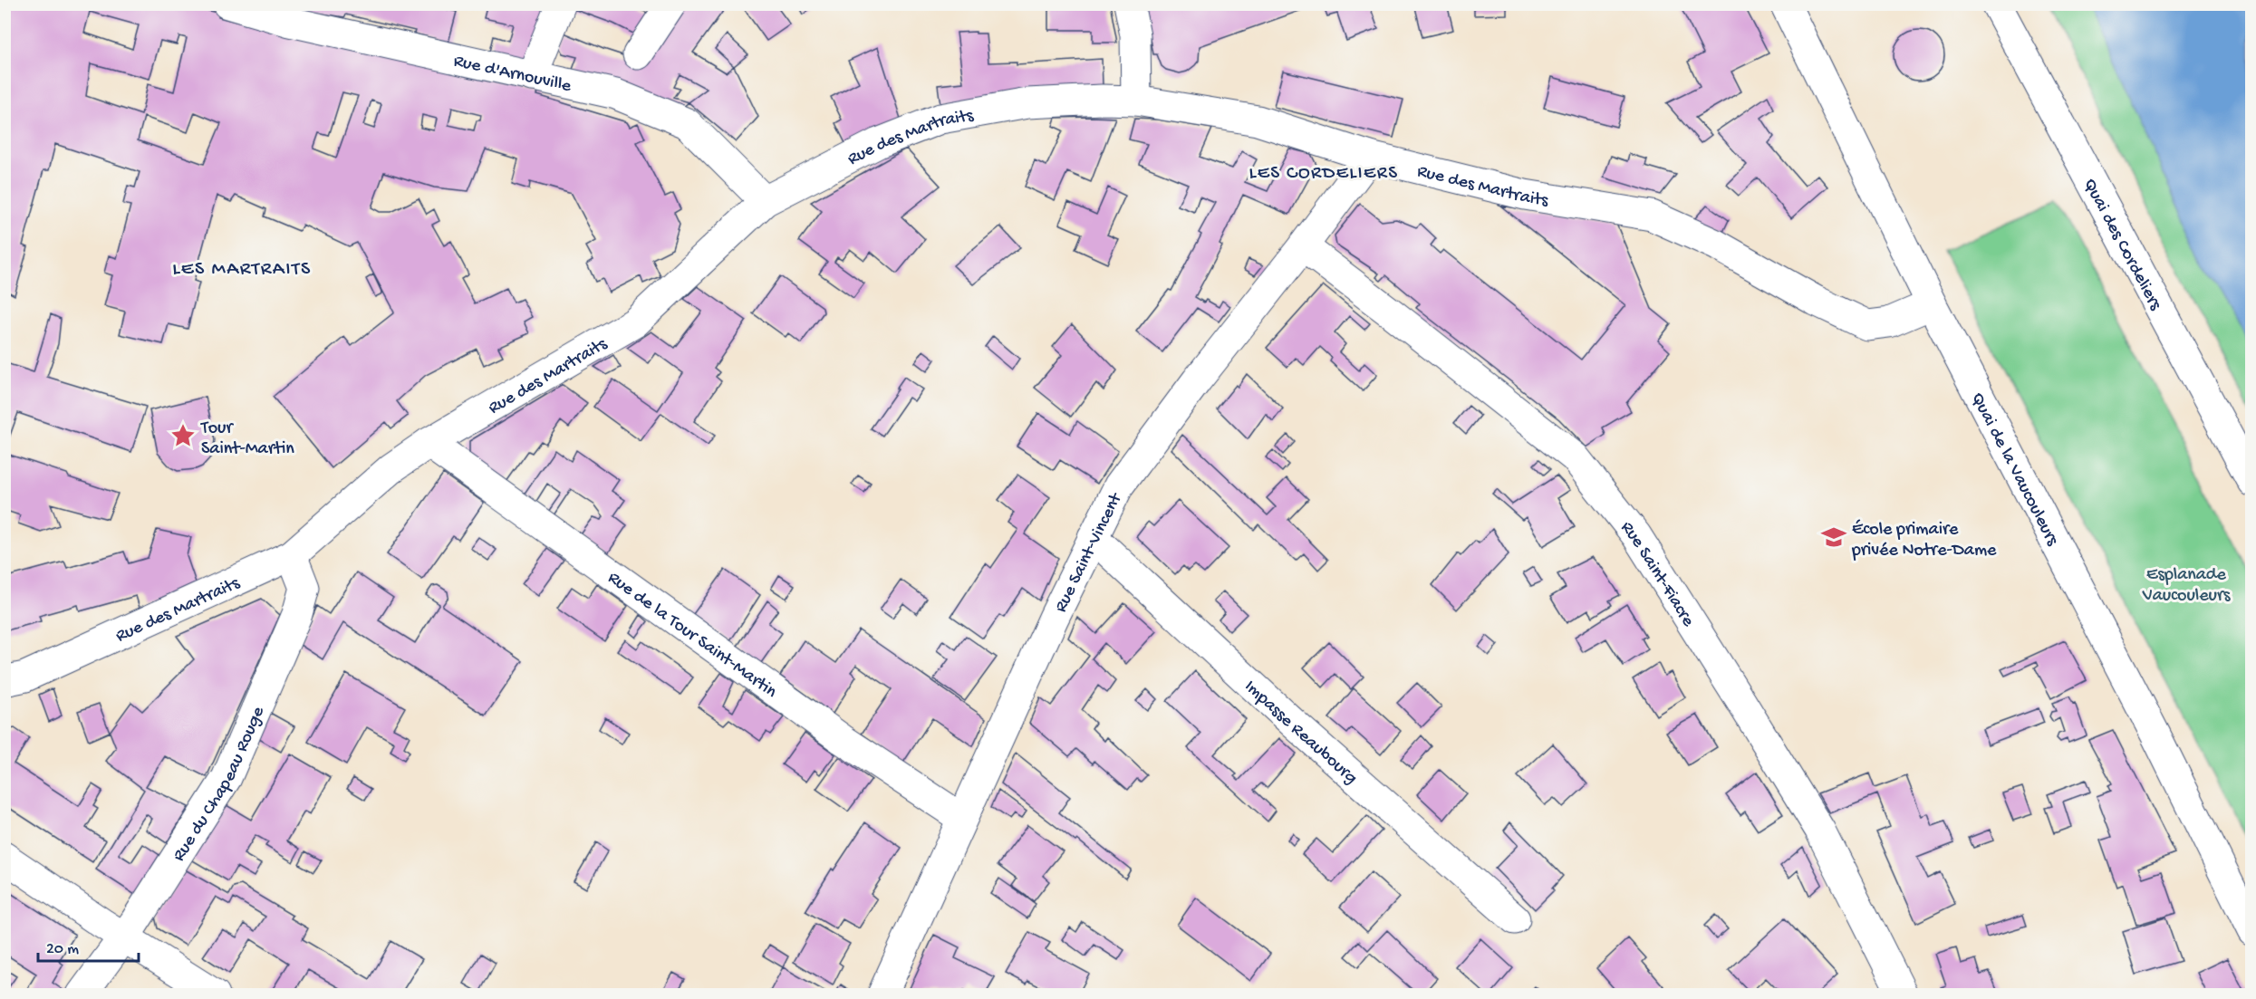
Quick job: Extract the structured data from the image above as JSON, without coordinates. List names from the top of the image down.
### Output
{
  "streets": {
    "street": [
      "Rue d'Arnouville",
      "Rue des Martraits",
      "Quai des Cordeliers",
      "Quai de la Vaucouleurs",
      "Rue Saint-Vincent",
      "Rue Saint-Fiacre",
      "Rue de la Tour Saint-Martin",
      "Impasse Reaubourg",
      "Rue du Chapeau Rouge"
    ]
  },
  "crossings": [
    ["Rue d'Arnouville", "Rue des Martraits"],
    ["Rue des Martraits", "Quai de la Vaucouleurs"],
    ["Rue des Martraits", "Rue Saint-Vincent"],
    ["Rue des Martraits", "Rue de la Tour Saint-Martin"],
    ["Rue des Martraits", "Rue du Chapeau Rouge"],
    ["Rue Saint-Vincent", "Rue Saint-Fiacre"],
    ["Rue Saint-Vincent", "Rue de la Tour Saint-Martin"],
    ["Rue Saint-Vincent", "Impasse Reaubourg"]
  ],
  "districts": ["LES CORDELIERS", "LES MARTRAITS"],
  "parks": ["Esplanade Vaucouleurs"],
  "places": {
    "place": ["Tour Saint-Martin"],
    "school or university": ["École primaire privée Notre-Dame"]
  },
  "scale_bar": "20 m"
}
